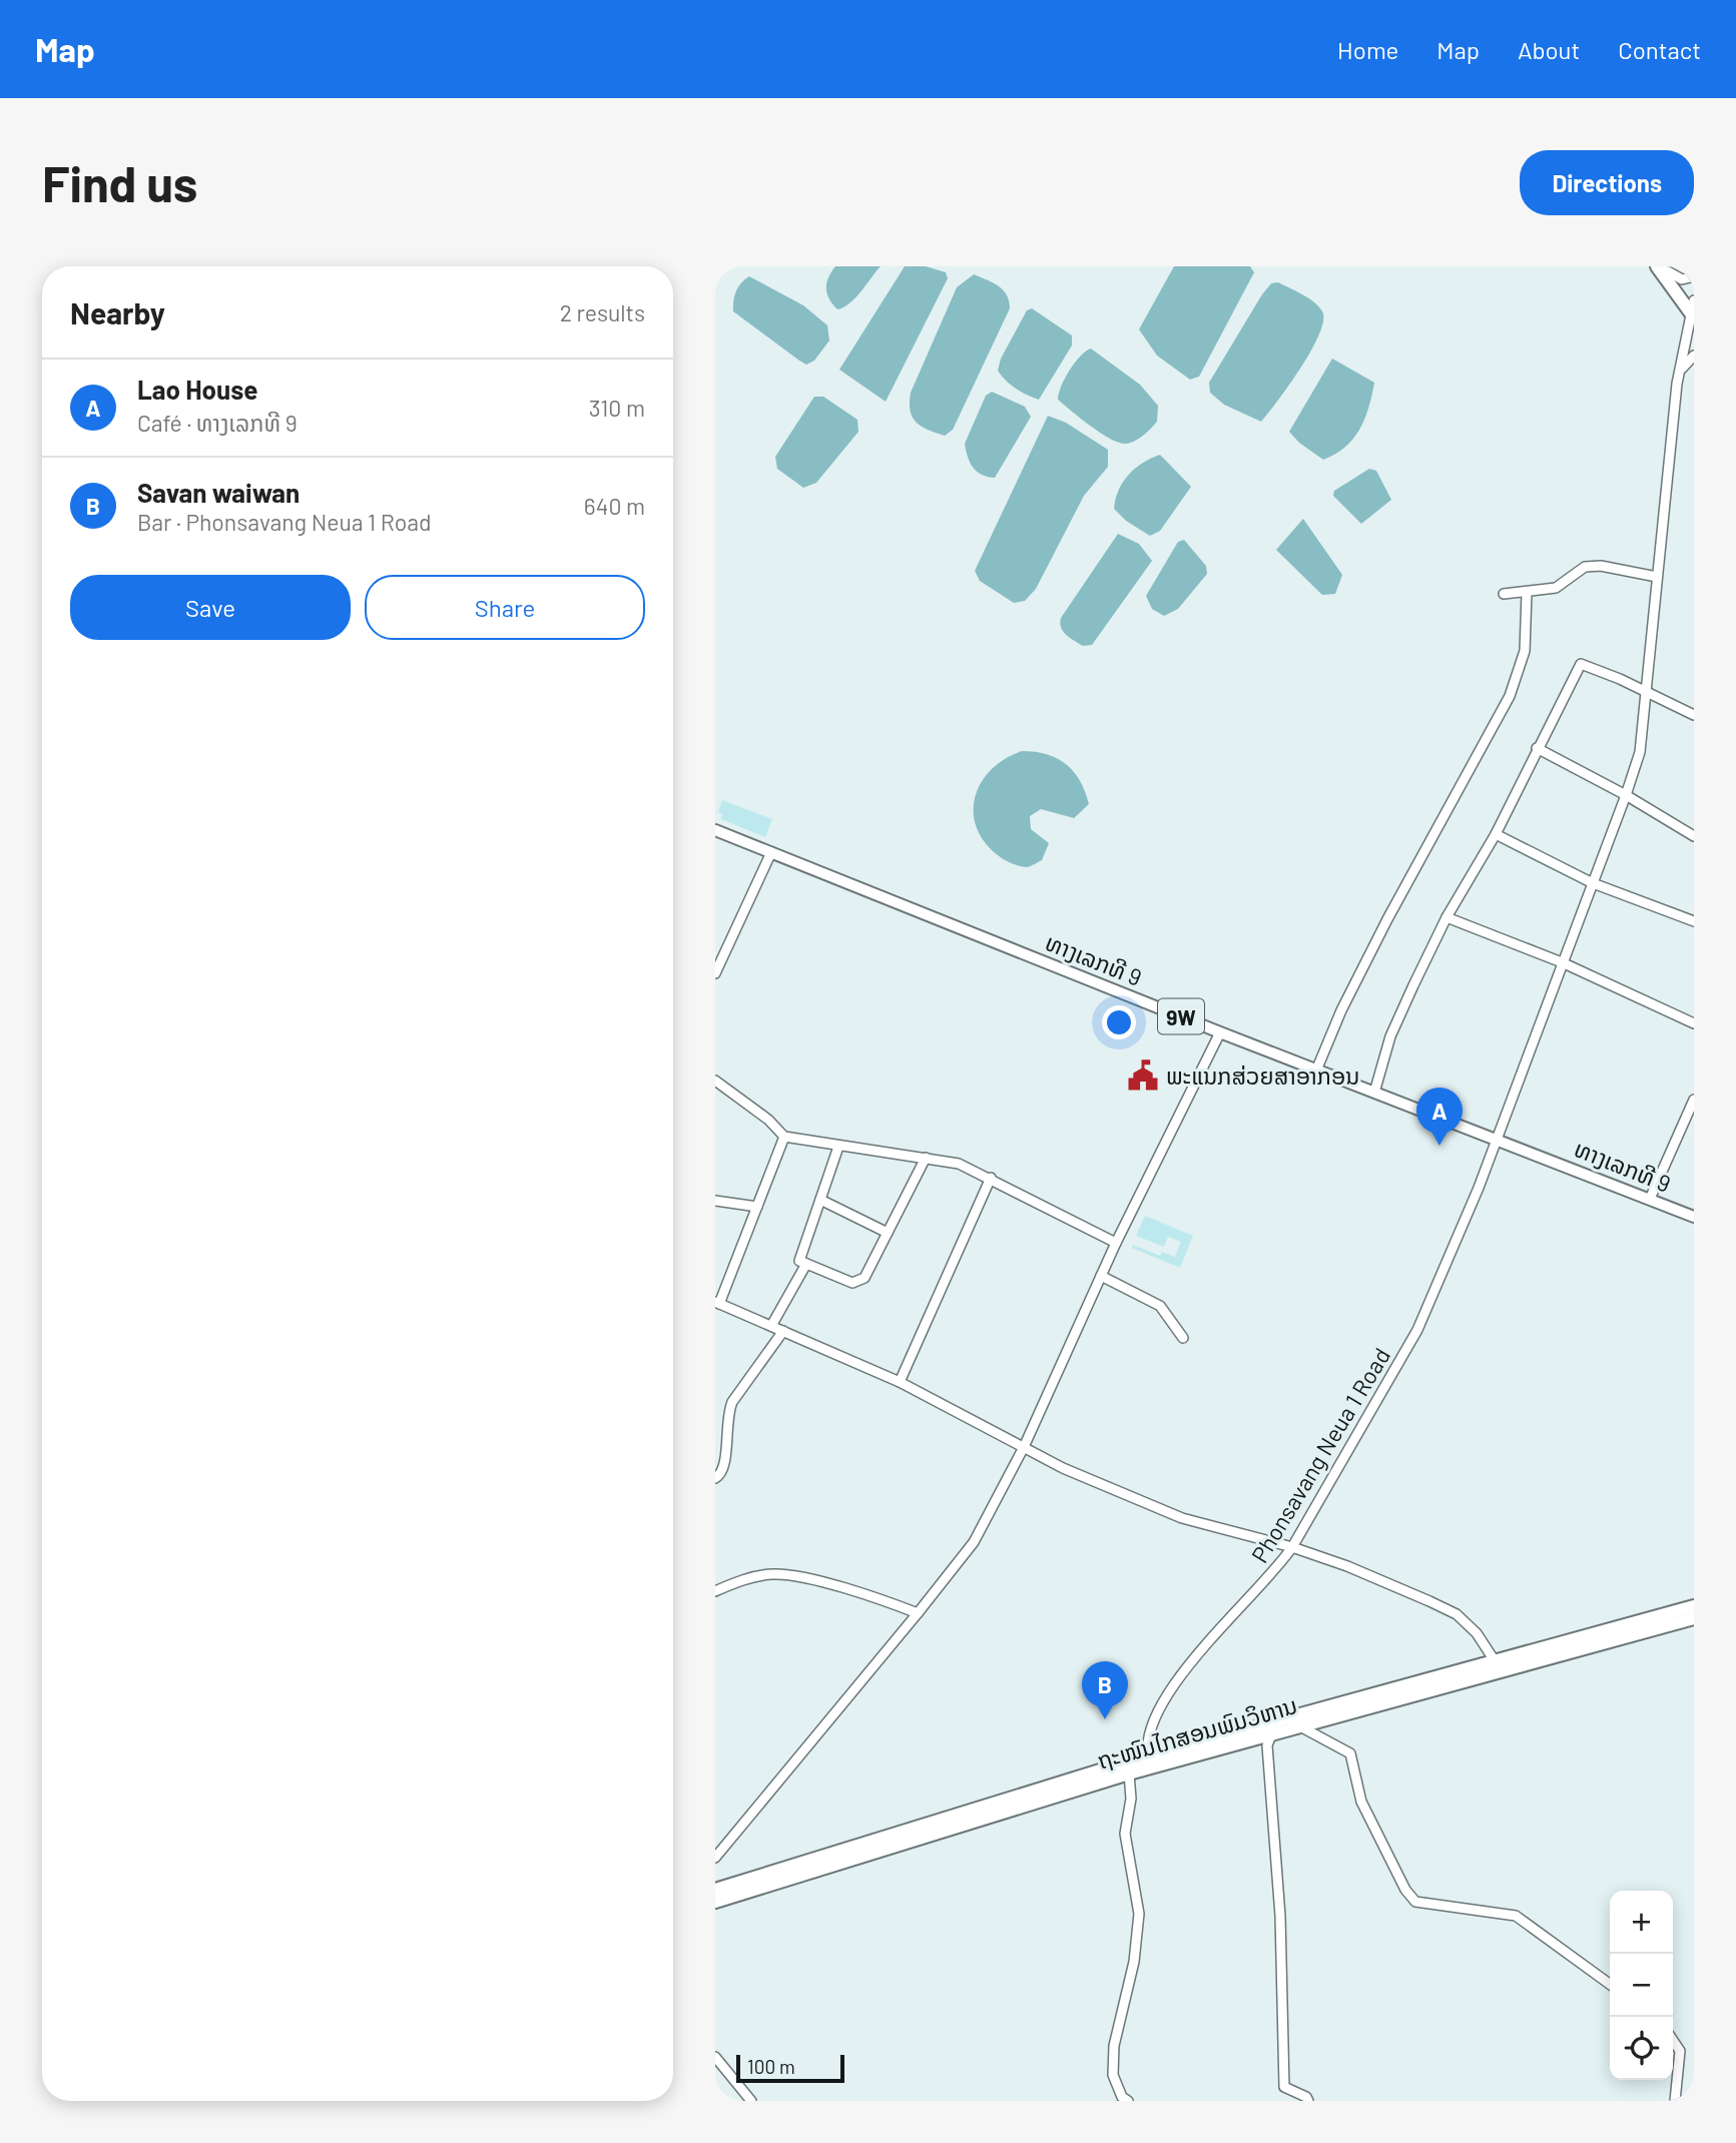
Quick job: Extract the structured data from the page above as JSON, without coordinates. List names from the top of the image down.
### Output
{
  "streets": {
    "highway": ["ຖະໜົນໄກສອນພົມວິຫານ"],
    "main road": ["ທາງເລກທີ 9", "9W"],
    "street": ["Phonsavang Neua 1 Road"]
  },
  "crossings": [
    ["ທາງເລກທີ 9", "Phonsavang Neua 1 Road"],
    ["Phonsavang Neua 1 Road", "ຖະໜົນໄກສອນພົມວິຫານ"]
  ],
  "places": {
    "public building": ["ພະແນກສ່ວຍສາອາກອນ"]
  },
  "scale_bar": "100 m",
  "page": {
    "header": "Map",
    "nav": [
      "Home",
      "Map",
      "About",
      "Contact"
    ],
    "buttons": [
      "Directions",
      ["Save", "Share"]
    ],
    "title": "Find us",
    "heading": ["Nearby", "2 results"],
    "list": [
      {
        "mark": "A",
        "name": "Lao House",
        "note": "Café · ທາງເລກທີ 9",
        "value": "310 m"
      },
      {
        "mark": "B",
        "name": "Savan waiwan",
        "note": "Bar · Phonsavang Neua 1 Road",
        "value": "640 m"
      }
    ],
    "pins": ["A", "B"],
    "map_buttons": ["+", "−"],
    "scale": "100 m"
  }
}
